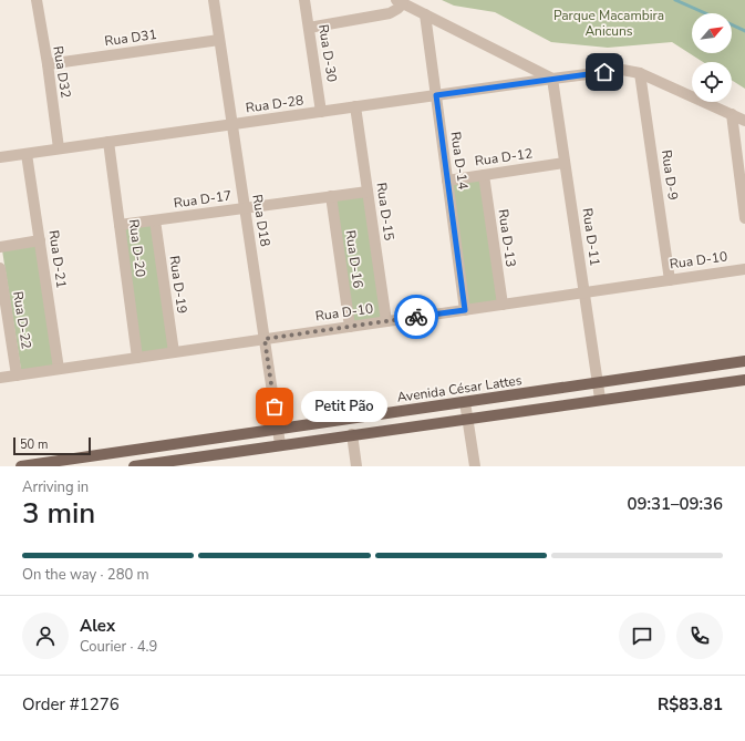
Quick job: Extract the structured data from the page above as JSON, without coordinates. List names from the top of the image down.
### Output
{
  "streets": {
    "main road": ["Avenida César Lattes"],
    "street": [
      "Rua D31",
      "Rua D-30",
      "Rua D32",
      "Rua D-28",
      "Rua D-12",
      "Rua D-14",
      "Rua D-9",
      "Rua D-17",
      "Rua D-15",
      "Rua D18",
      "Rua D-11",
      "Rua D-13",
      "Rua D-20",
      "Rua D-21",
      "Rua D-16",
      "Rua D-10",
      "Rua D-19",
      "Rua D-22"
    ]
  },
  "crossings": [
    ["Rua D31", "Rua D32"],
    ["Rua D31", "Rua D18"],
    ["Rua D-30", "Rua D-28"],
    ["Rua D32", "Rua D-28"],
    ["Rua D-28", "Rua D-14"],
    ["Rua D-28", "Rua D-9"],
    ["Rua D-28", "Rua D-15"],
    ["Rua D-28", "Rua D18"],
    ["Rua D-28", "Rua D-11"],
    ["Rua D-28", "Rua D-20"],
    ["Rua D-28", "Rua D-21"],
    ["Rua D-12", "Rua D-14"],
    ["Rua D-12", "Rua D-11"],
    ["Rua D-12", "Rua D-13"],
    ["Rua D-14", "Rua D-10"],
    ["Rua D-9", "Rua D-10"],
    ["Rua D-17", "Rua D-15"],
    ["Rua D-17", "Rua D18"],
    ["Rua D-17", "Rua D-20"],
    ["Rua D-17", "Rua D-16"],
    ["Rua D-17", "Rua D-19"],
    ["Rua D-15", "Rua D-10"],
    ["Rua D18", "Rua D-10"],
    ["Rua D18", "Avenida César Lattes"],
    ["Rua D-11", "Rua D-10"],
    ["Rua D-11", "Avenida César Lattes"],
    ["Rua D-13", "Rua D-10"],
    ["Rua D-20", "Rua D-10"],
    ["Rua D-21", "Rua D-10"],
    ["Rua D-16", "Rua D-10"],
    ["Rua D-10", "Rua D-19"],
    ["Rua D-10", "Rua D-22"]
  ],
  "parks": ["Parque Macambira Anicuns"],
  "places": ["Petit Pão"],
  "scale_bar": "50 m",
  "north": "top right",
  "page": {
    "bubble": "Petit Pão",
    "scale": "50 m",
    "heading": ["3 min", "Arriving in", "09:31–09:36"],
    "panel": [
      "Alex",
      "Courier · 4.9",
      "Order #1276",
      "R$83.81"
    ],
    "bar": "On the way · 280 m"
  }
}
